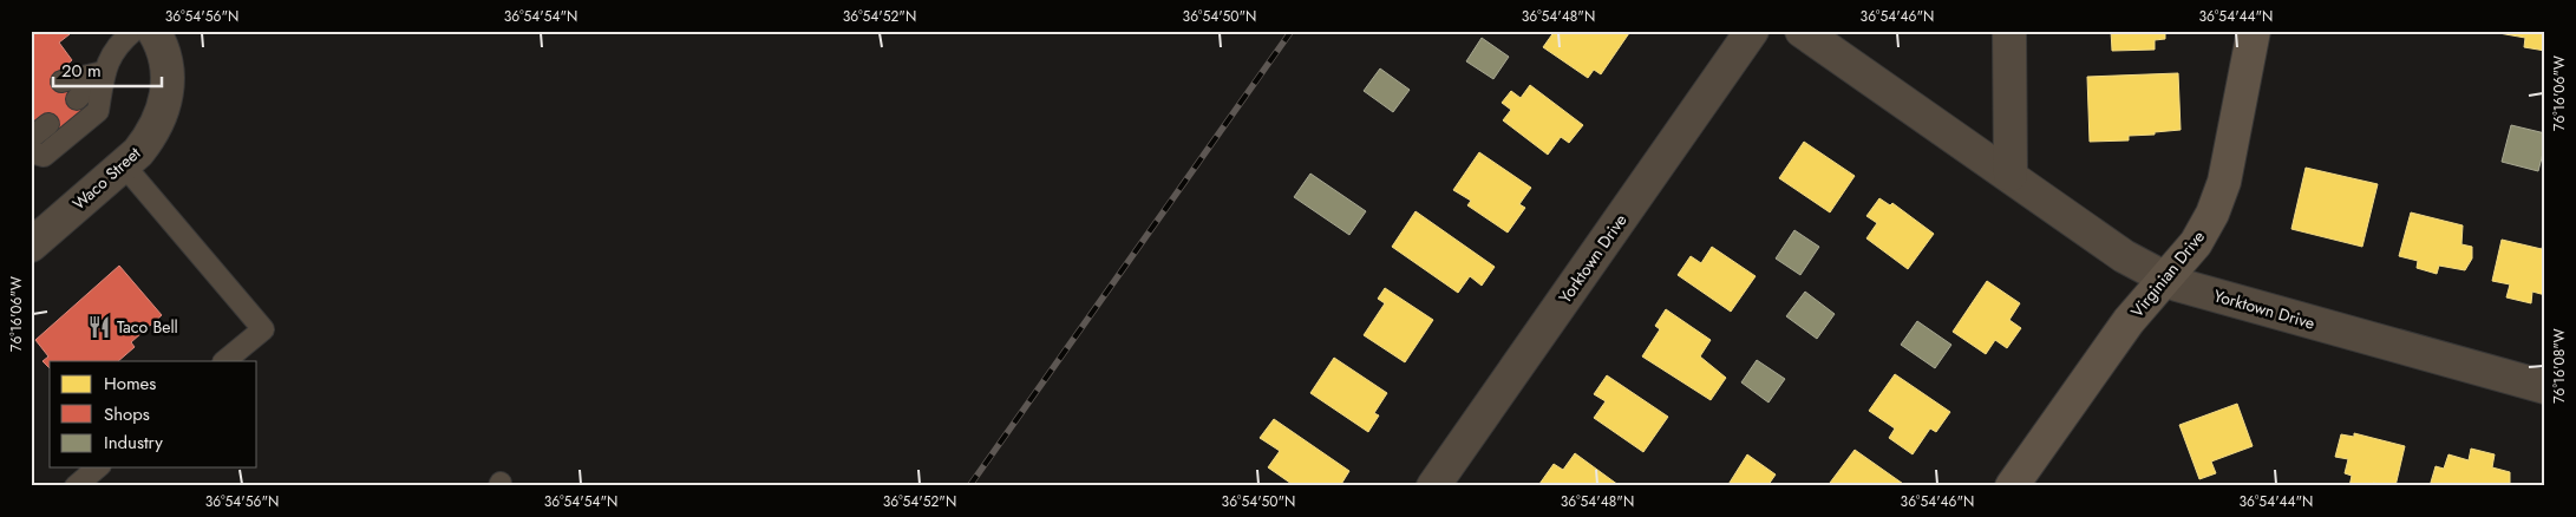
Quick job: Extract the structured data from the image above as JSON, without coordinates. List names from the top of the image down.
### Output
{
  "streets": {
    "street": ["Waco Street", "Yorktown Drive", "Virginian Drive"]
  },
  "crossings": [
    ["Yorktown Drive", "Virginian Drive"]
  ],
  "places": {
    "restaurant": ["Taco Bell"]
  },
  "legend": ["Homes", "Shops", "Industry"],
  "scale_bar": "20 m",
  "coordinates": [
    "36°54'56\"N",
    "36°54'54\"N",
    "36°54'52\"N",
    "36°54'50\"N",
    "36°54'48\"N",
    "36°54'46\"N",
    "36°54'44\"N",
    "76°16'06\"W",
    "76°16'08\"W"
  ]
}
